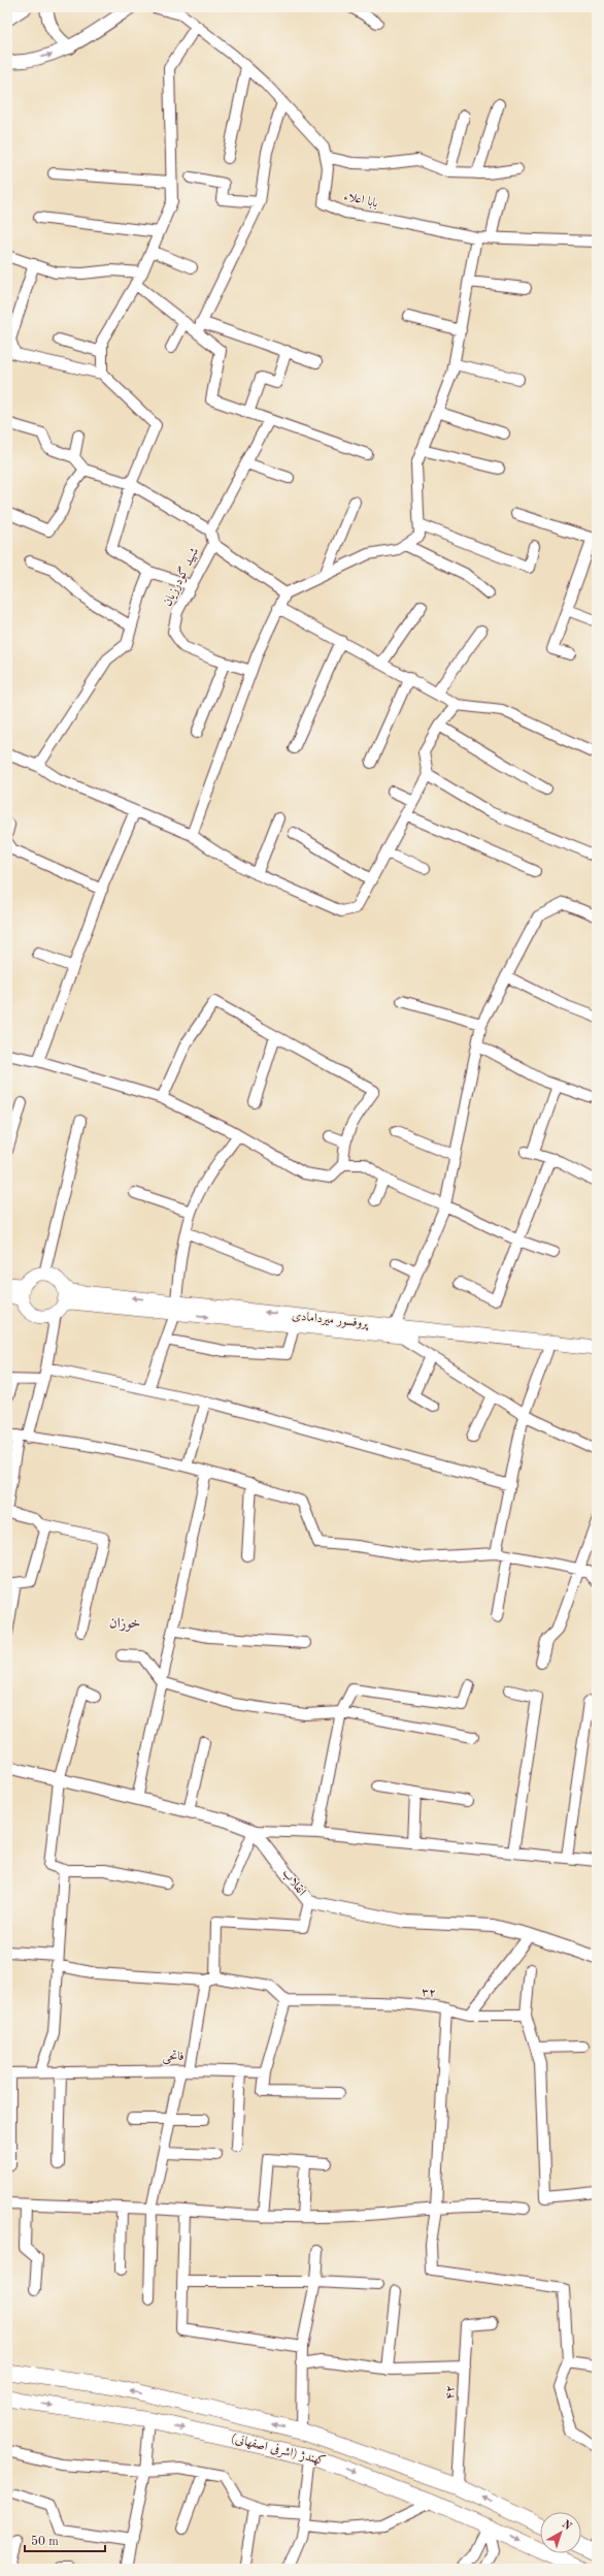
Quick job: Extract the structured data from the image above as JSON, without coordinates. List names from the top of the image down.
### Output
{
  "streets": {
    "main road": ["پروفسور میردامادی", "کهندژ (اشرفی اصفهانی)"],
    "street": [
      "بابا اعلاء",
      "شهید گودرزیان",
      "انقلاب",
      "۳۲",
      "فاتحی",
      "۴۲"
    ]
  },
  "crossings": [
    ["۴۲", "کهندژ (اشرفی اصفهانی)"]
  ],
  "districts": ["خوزان"],
  "scale_bar": "50 m",
  "north": "top right"
}
